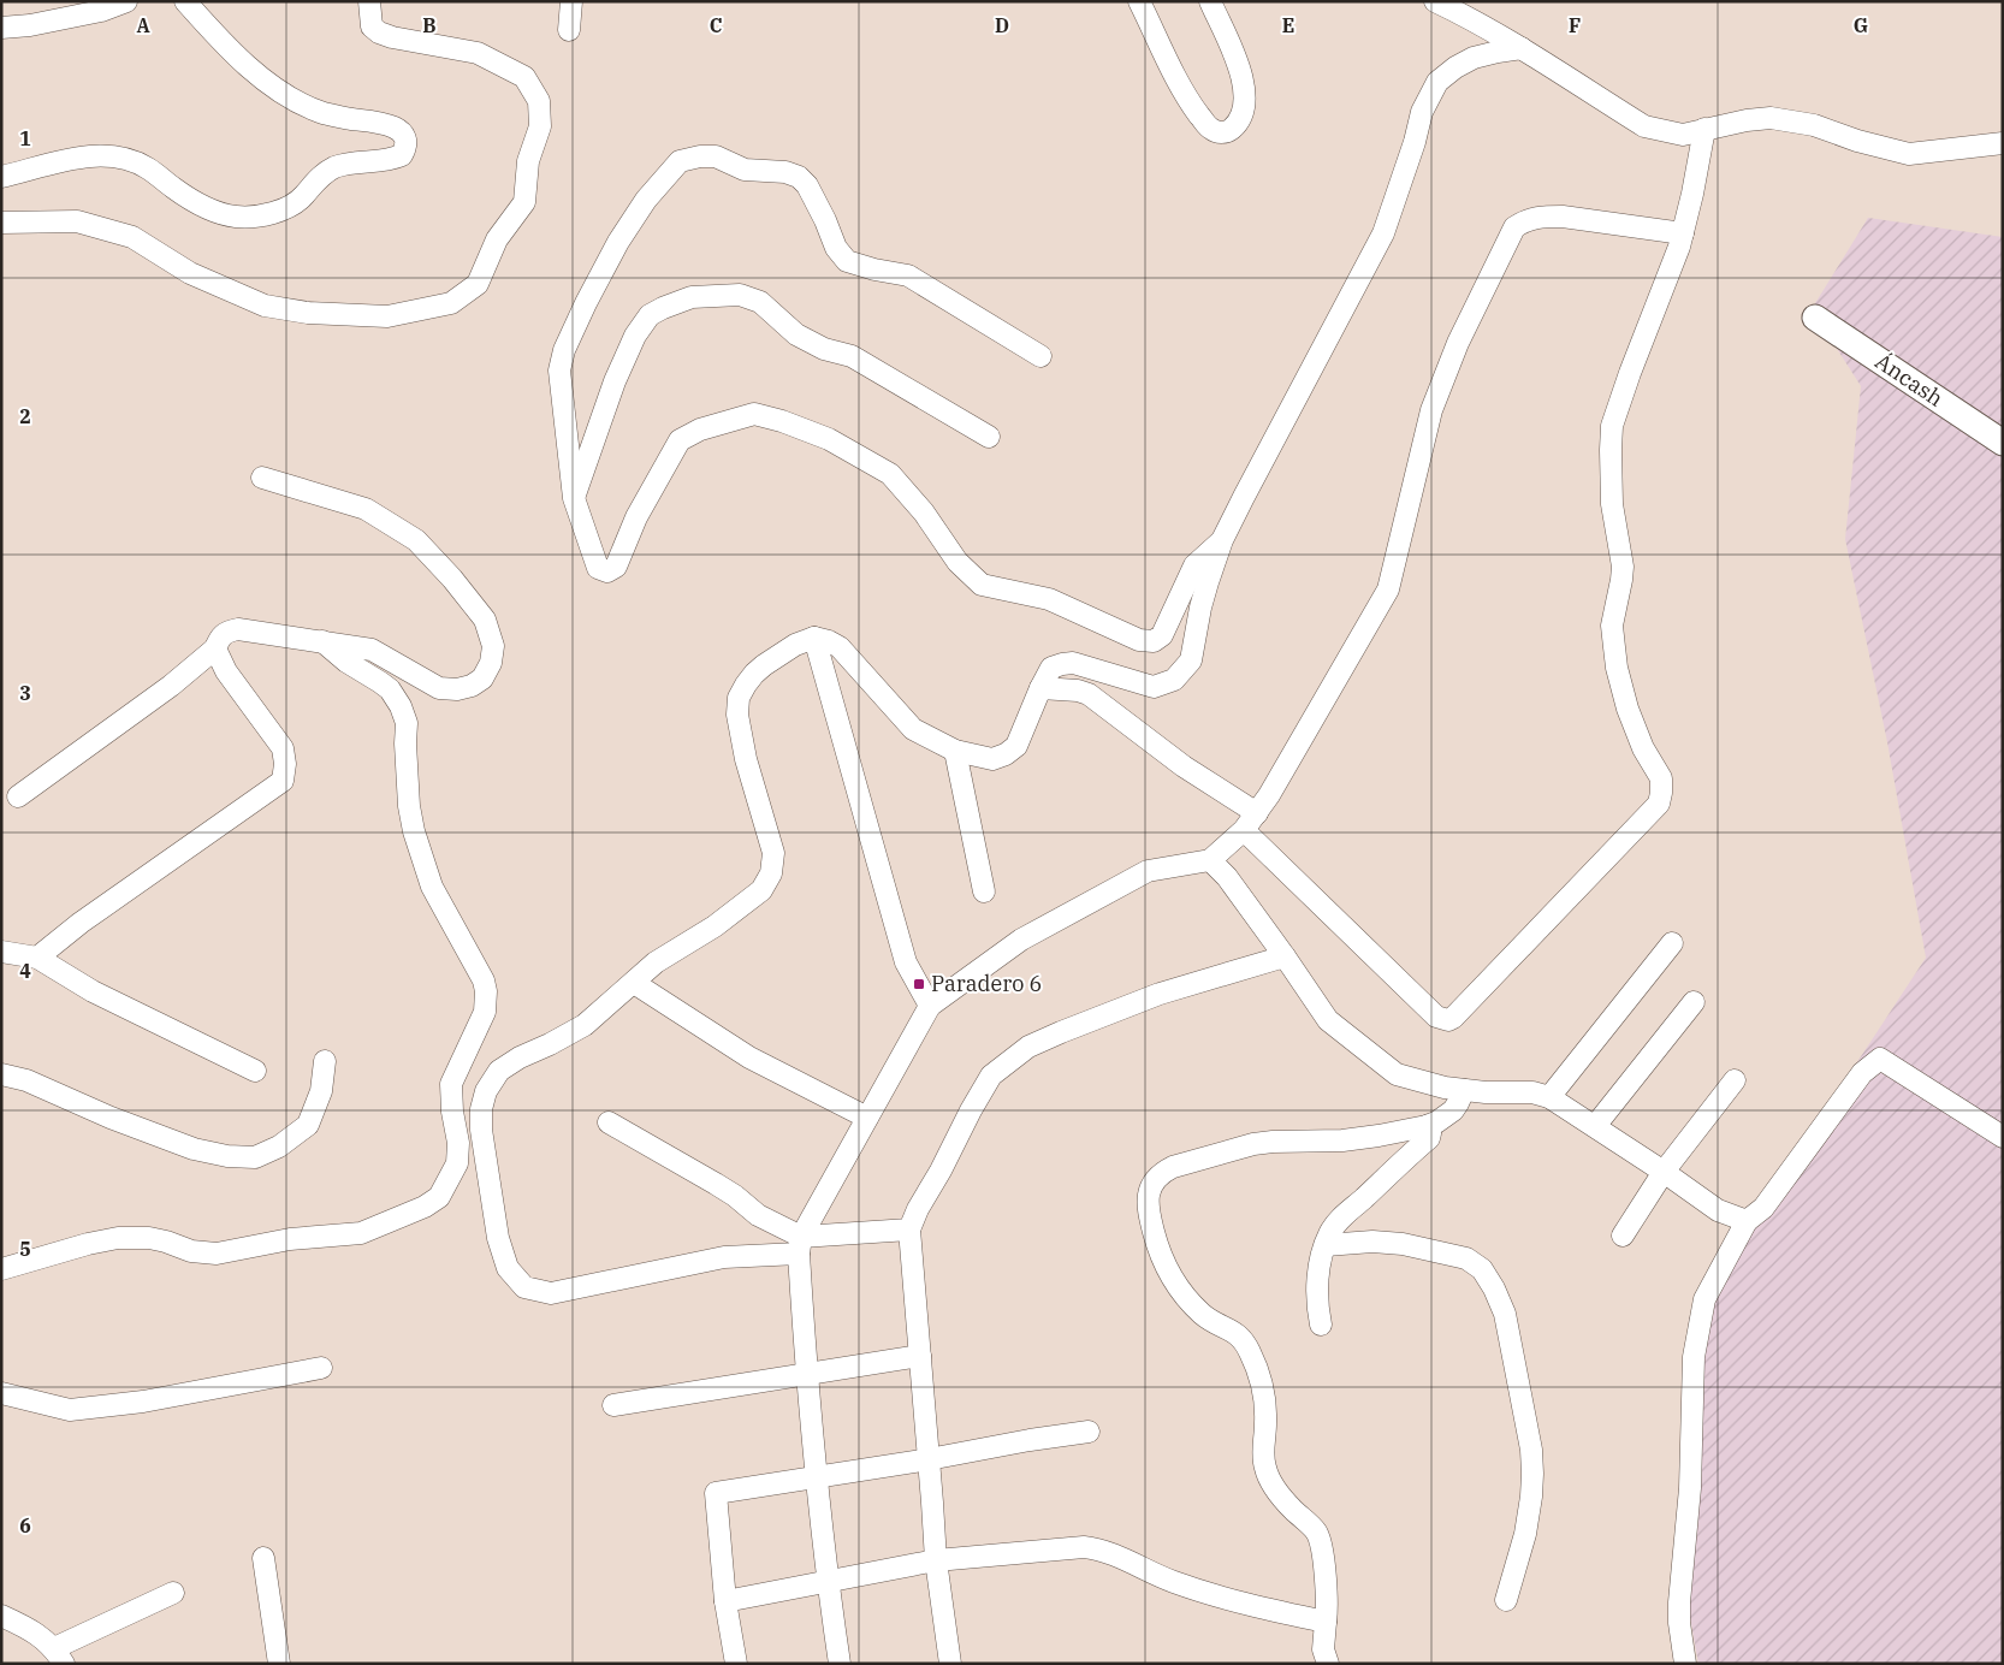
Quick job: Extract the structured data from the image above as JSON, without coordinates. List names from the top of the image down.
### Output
{
  "streets": {
    "street": ["Áncash"]
  },
  "places": {
    "transit": ["Paradero 6"]
  },
  "grid": {
    "columns": [
      "A",
      "B",
      "C",
      "D",
      "E",
      "F",
      "G"
    ],
    "rows": [
      "1",
      "2",
      "3",
      "4",
      "5",
      "6"
    ]
  }
}
